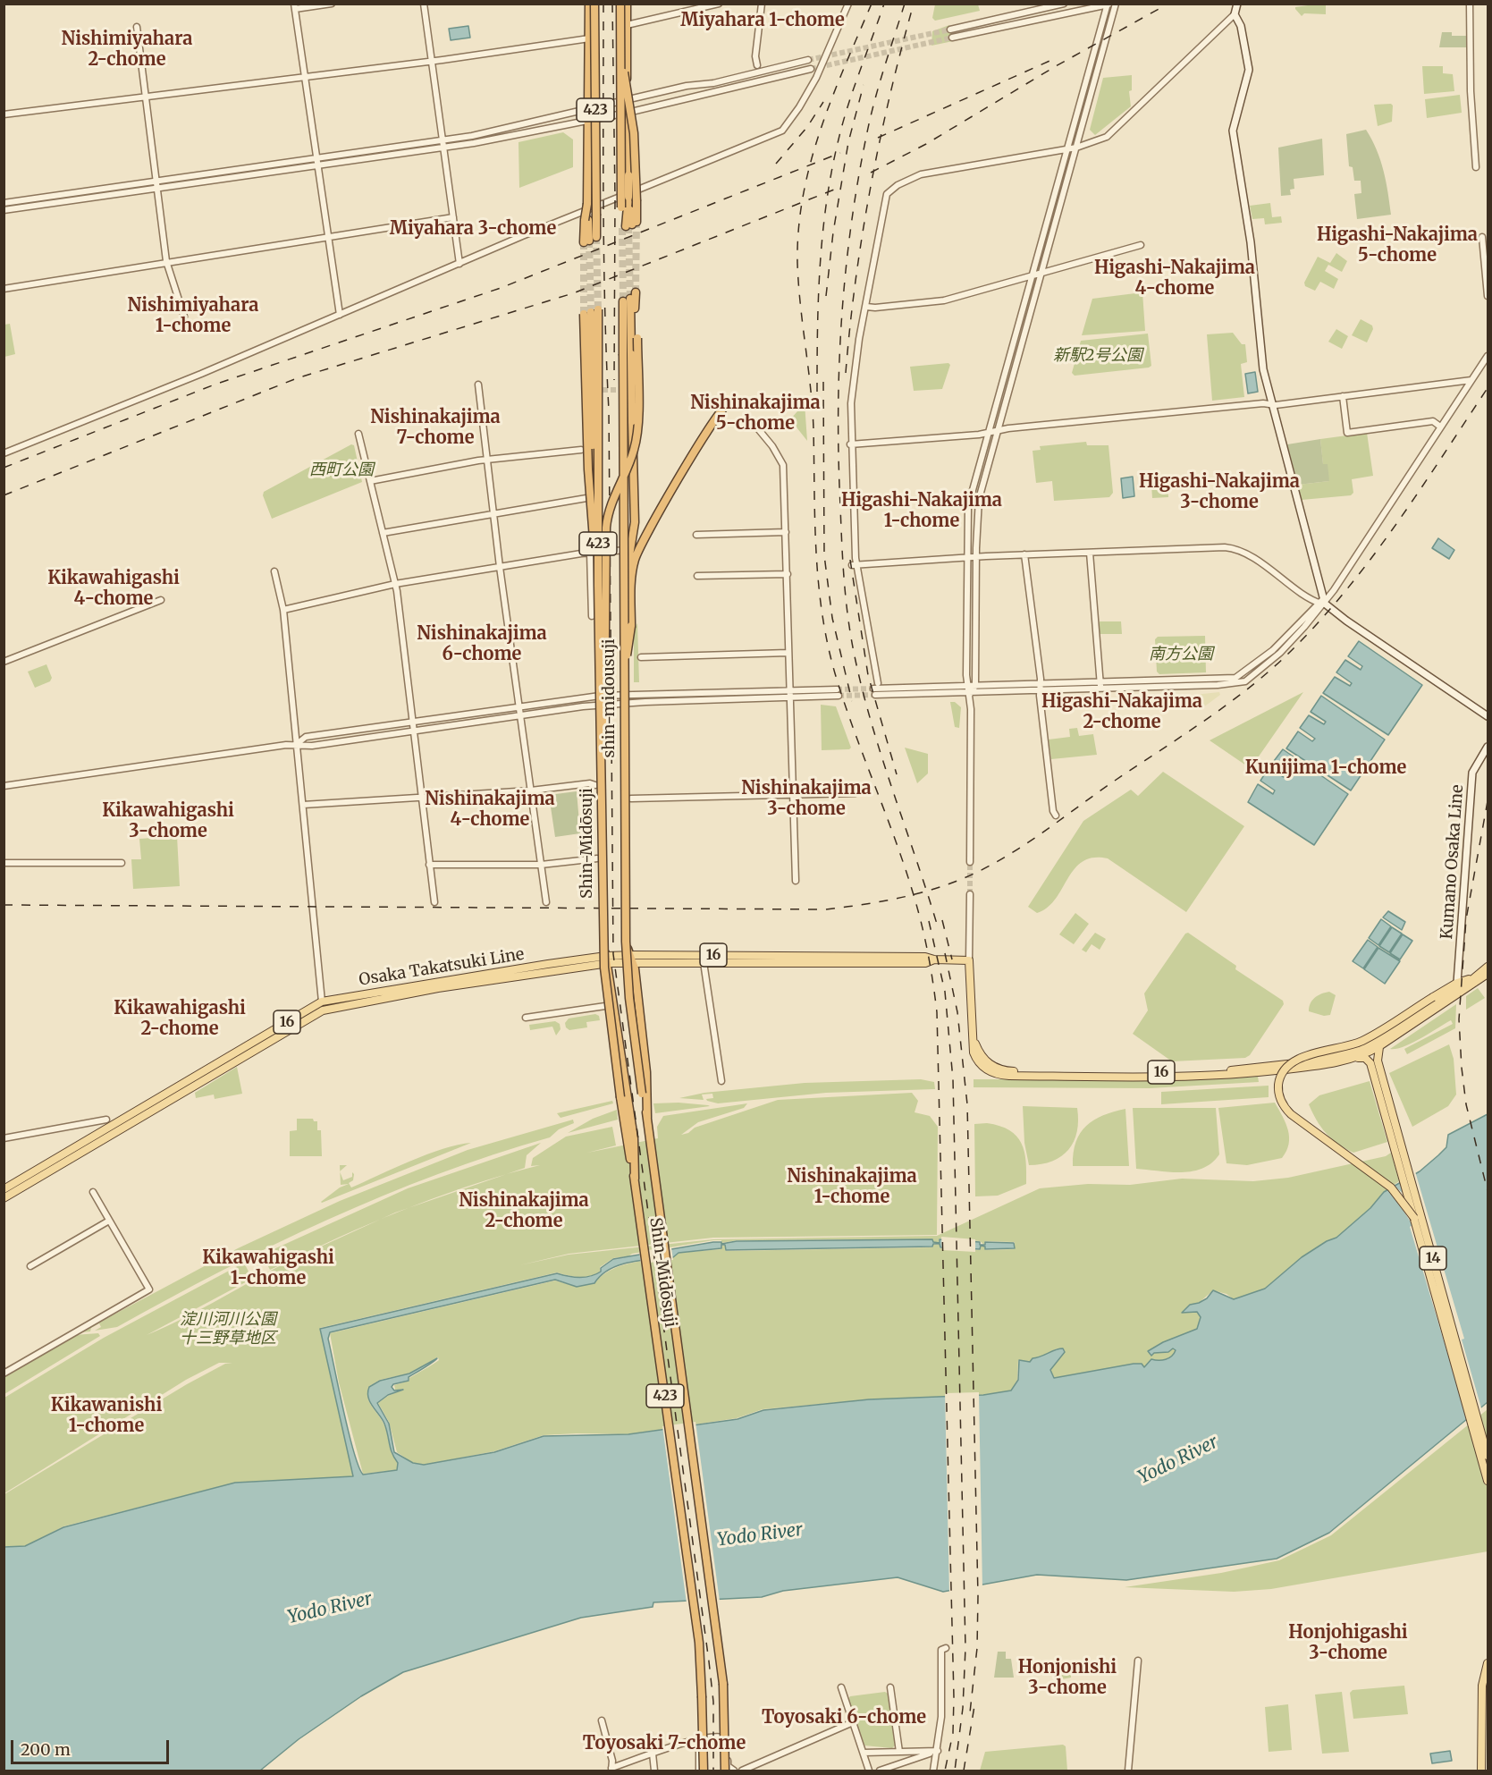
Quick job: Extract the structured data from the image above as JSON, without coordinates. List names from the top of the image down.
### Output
{
  "streets": {
    "highway": ["423", "shin-midousuji", "Shin-Midōsuji"],
    "main road": [
      "Kumano Osaka Line",
      "16",
      "Osaka Takatsuki Line",
      "14"
    ]
  },
  "crossings": [
    ["423", "shin-midousuji"],
    ["423", "16"],
    ["423", "Osaka Takatsuki Line"],
    ["shin-midousuji", "Shin-Midōsuji"],
    ["Kumano Osaka Line", "14"],
    ["16", "Osaka Takatsuki Line"],
    ["16", "14"]
  ],
  "districts": [
    "Miyahara 1-chome",
    "Nishimiyahara 2-chome",
    "Miyahara 3-chome",
    "Higashi-Nakajima 5-chome",
    "Higashi-Nakajima 4-chome",
    "Nishimiyahara 1-chome",
    "Nishinakajima 5-chome",
    "Nishinakajima 7-chome",
    "Higashi-Nakajima 3-chome",
    "Higashi-Nakajima 1-chome",
    "Kikawahigashi 4-chome",
    "Nishinakajima 6-chome",
    "Higashi-Nakajima 2-chome",
    "Kunijima 1-chome",
    "Nishinakajima 3-chome",
    "Nishinakajima 4-chome",
    "Kikawahigashi 3-chome",
    "Kikawahigashi 2-chome",
    "Nishinakajima 1-chome",
    "Nishinakajima 2-chome",
    "Kikawahigashi 1-chome",
    "Kikawanishi 1-chome",
    "Honjohigashi 3-chome",
    "Honjonishi 3-chome",
    "Toyosaki 6-chome",
    "Toyosaki 7-chome"
  ],
  "water": ["Yodo River"],
  "parks": [
    "新駅2号公園",
    "西町公園",
    "南方公園",
    "淀川河川公園 十三野草地区"
  ],
  "scale_bar": "200 m"
}
